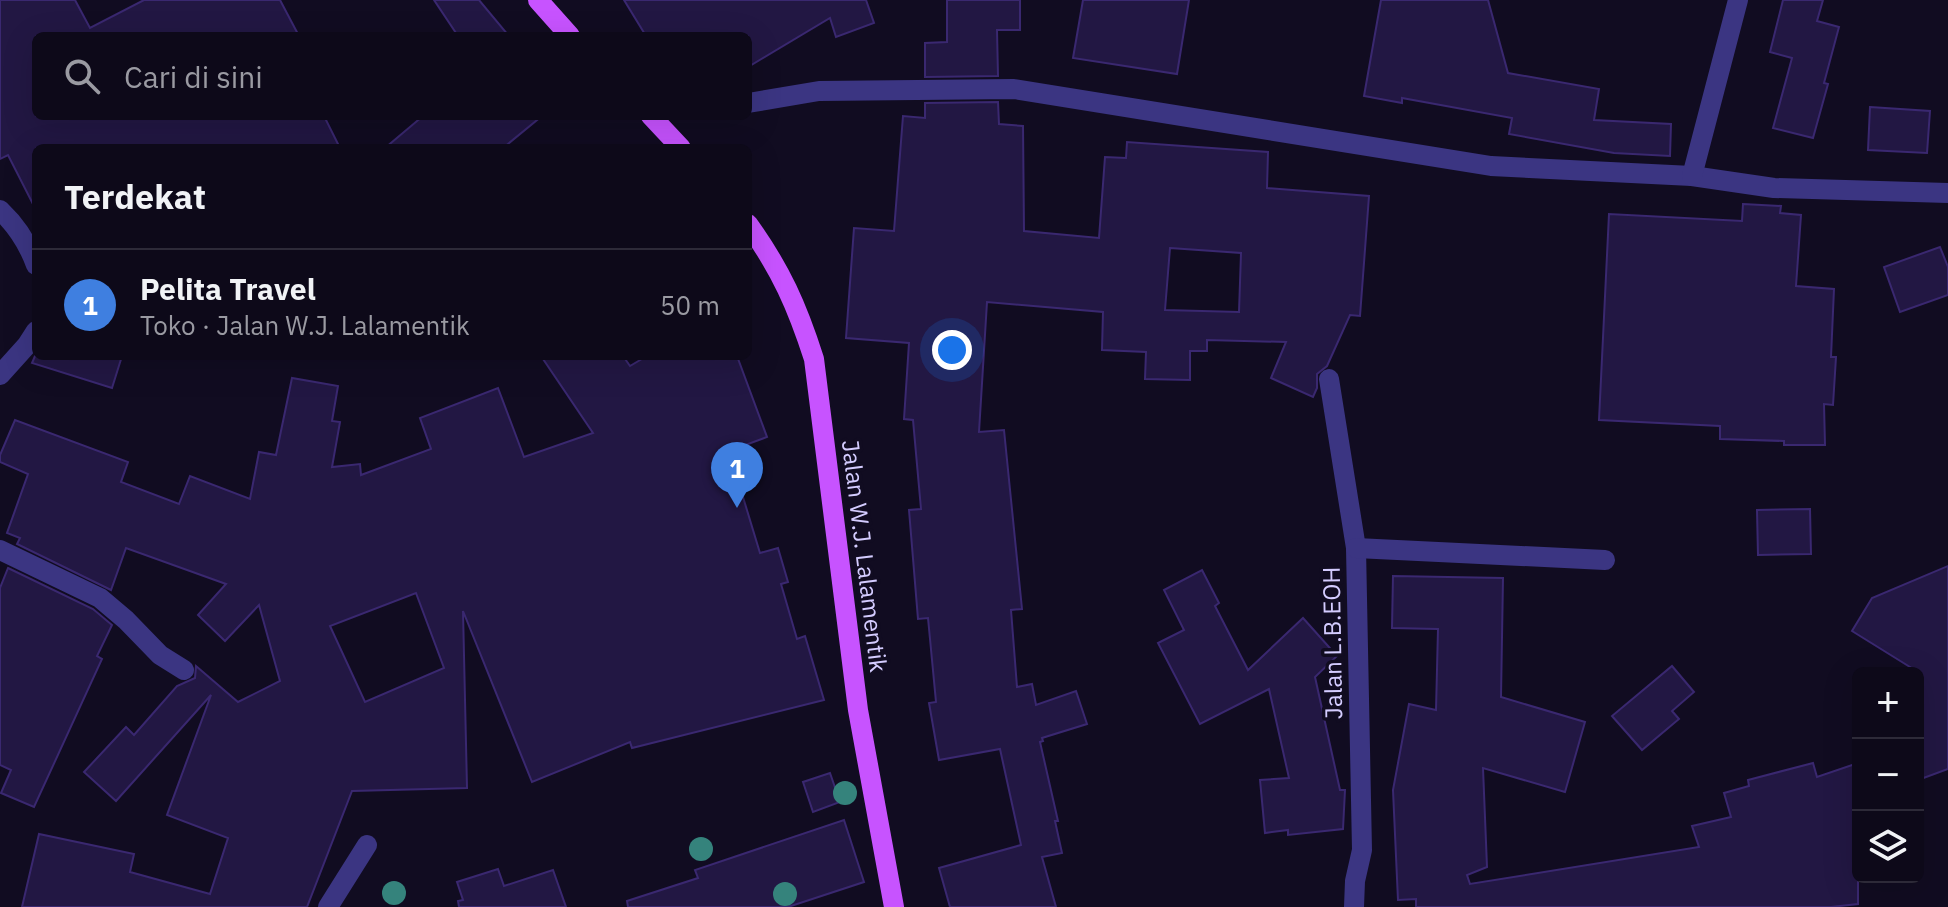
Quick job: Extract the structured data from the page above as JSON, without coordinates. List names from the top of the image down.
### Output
{
  "streets": {
    "main road": ["Jalan W.J. Lalamentik"],
    "street": ["Jalan L.B.EOH"]
  },
  "page": {
    "search": "Cari di sini",
    "heading": "Terdekat",
    "list": [
      {
        "mark": "1",
        "name": "Pelita Travel",
        "note": "Toko · Jalan W.J. Lalamentik",
        "value": "50 m"
      }
    ],
    "pins": "1",
    "map_buttons": ["+", "−"]
  }
}
